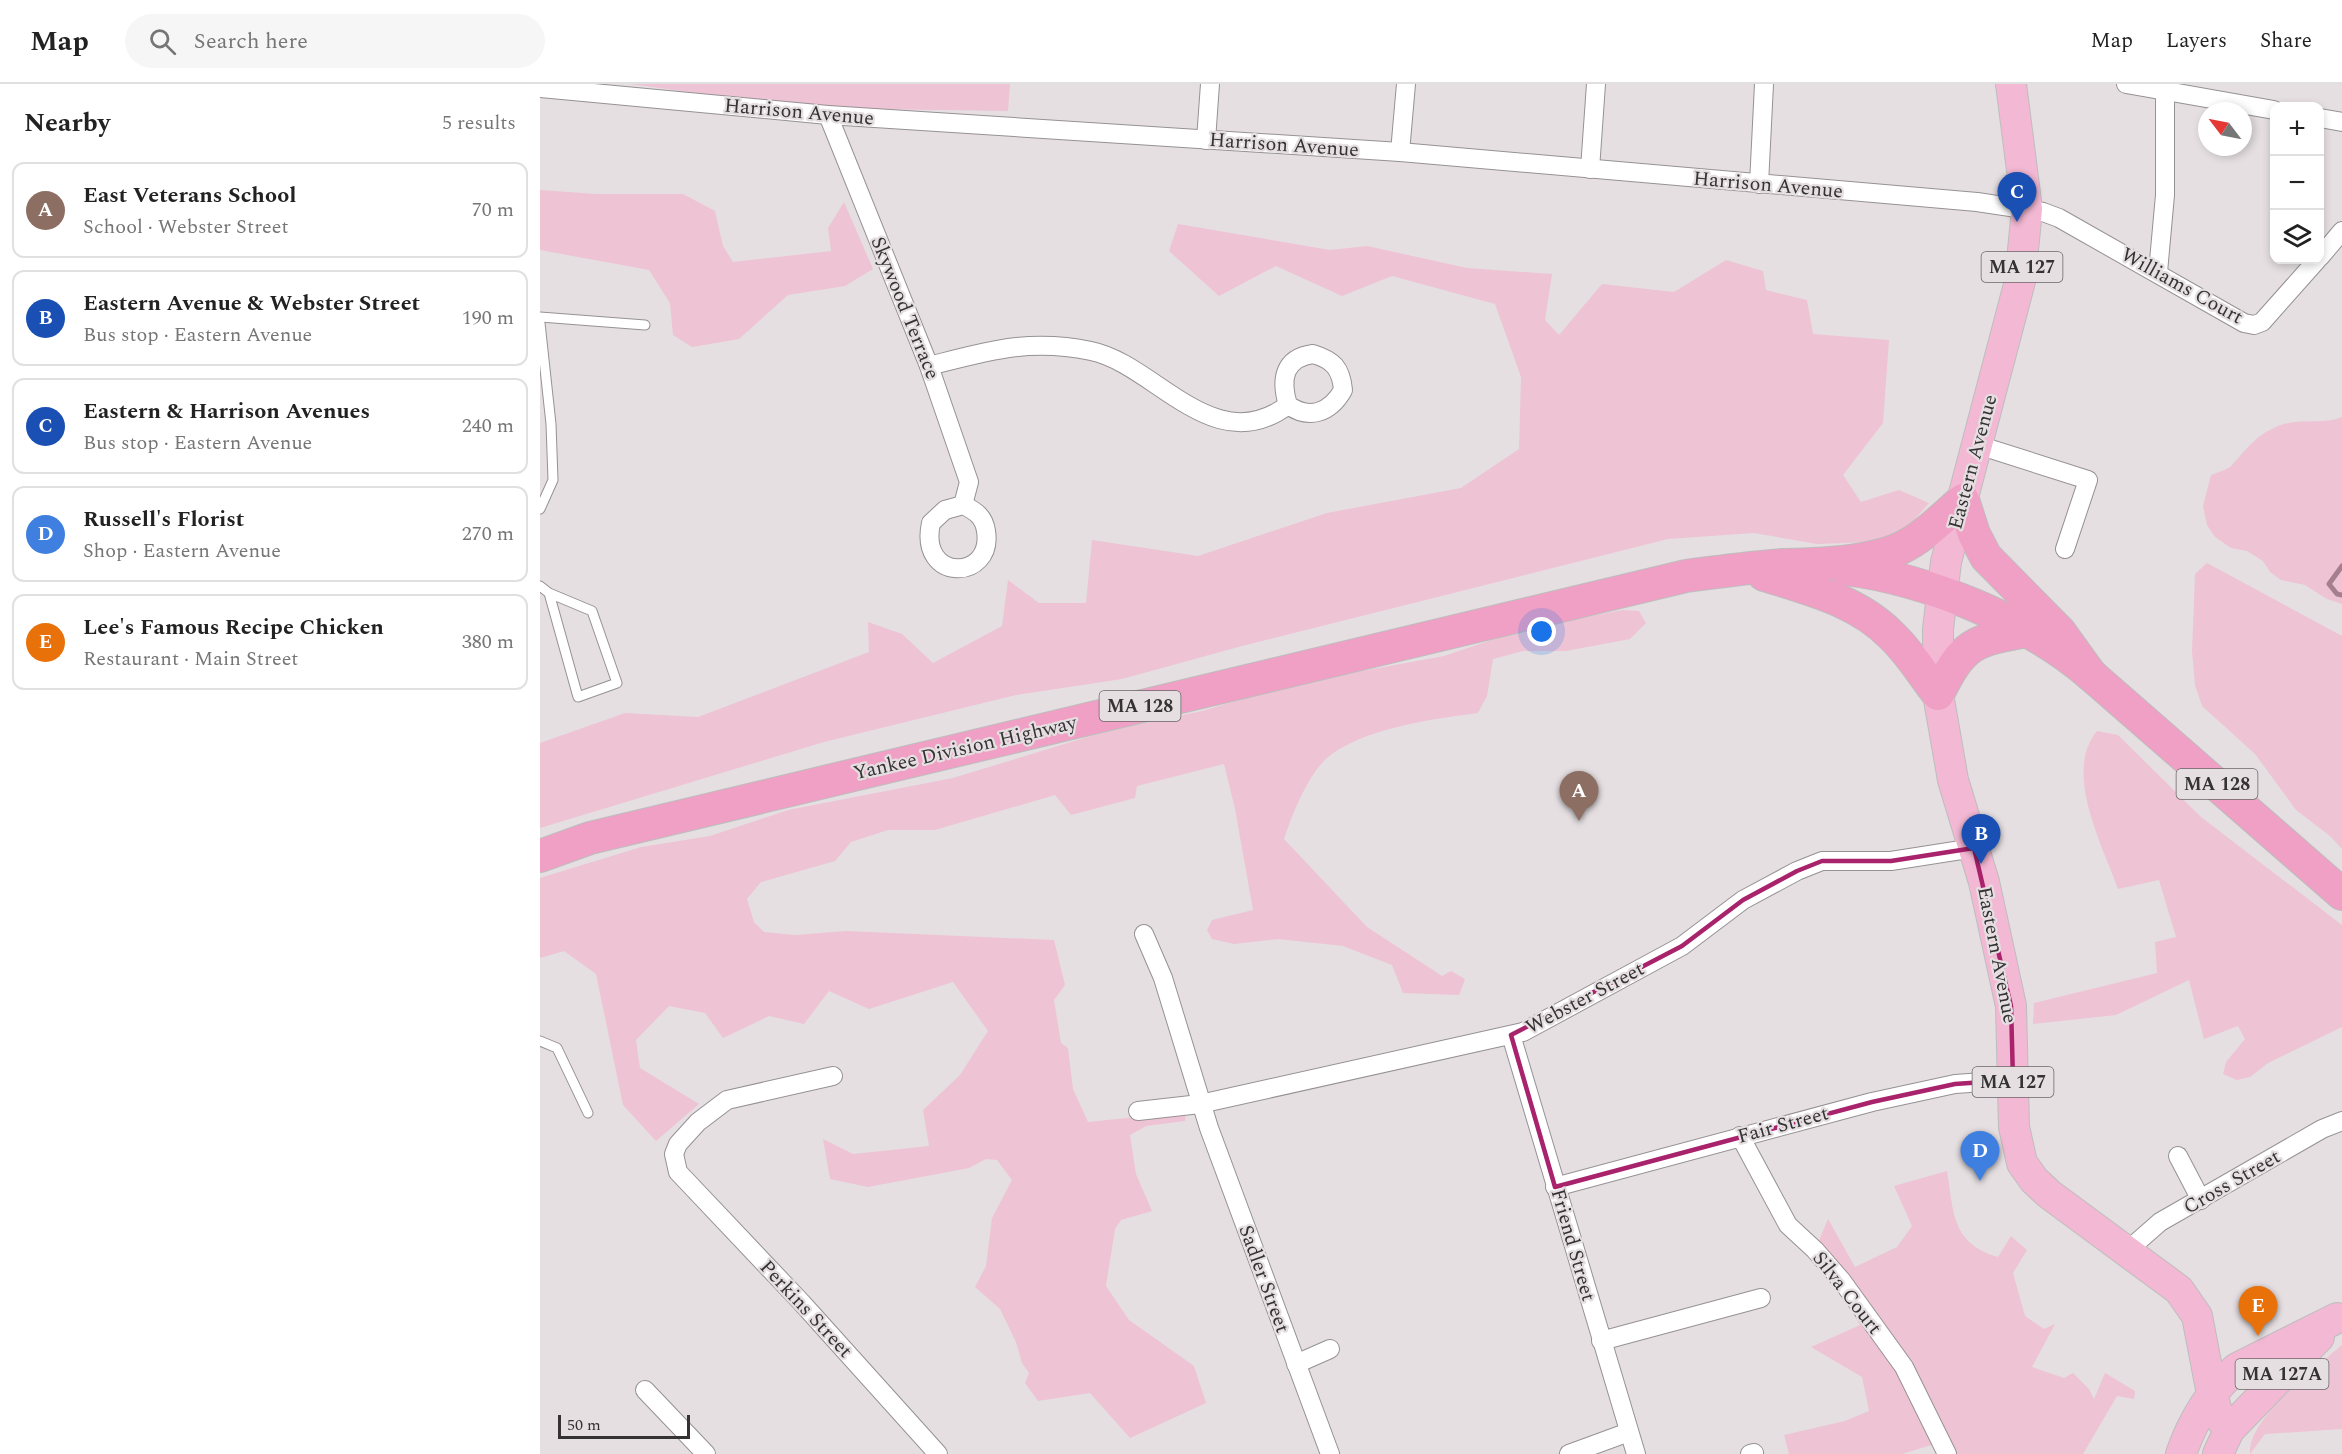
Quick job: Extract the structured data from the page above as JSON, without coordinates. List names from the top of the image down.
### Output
{
  "streets": {
    "highway": ["MA 128", "Yankee Division Highway"],
    "main road": ["MA 127", "Eastern Avenue", "MA 127A"],
    "street": [
      "Harrison Avenue",
      "Williams Court",
      "Skywood Terrace",
      "Webster Street",
      "Fair Street",
      "Cross Street",
      "Friend Street",
      "Sadler Street",
      "Silva Court",
      "Perkins Street"
    ]
  },
  "crossings": [
    ["Harrison Avenue", "Williams Court"],
    ["Harrison Avenue", "Skywood Terrace"],
    ["Harrison Avenue", "Eastern Avenue"],
    ["Williams Court", "Eastern Avenue"],
    ["Eastern Avenue", "MA 128"],
    ["Eastern Avenue", "Webster Street"],
    ["Eastern Avenue", "Fair Street"],
    ["Eastern Avenue", "Cross Street"],
    ["Eastern Avenue", "MA 127A"],
    ["MA 128", "Yankee Division Highway"],
    ["Webster Street", "Friend Street"],
    ["Webster Street", "Sadler Street"],
    ["Fair Street", "Friend Street"],
    ["Fair Street", "Silva Court"]
  ],
  "scale_bar": "50 m",
  "north": "top left",
  "page": {
    "header": "Map",
    "search": "Search here",
    "nav": ["Map", "Layers", "Share"],
    "heading": ["Nearby", "5 results"],
    "map_buttons": ["+", "−"],
    "list": [
      {
        "mark": "A",
        "name": "East Veterans School",
        "note": "School · Webster Street",
        "value": "70 m"
      },
      {
        "mark": "B",
        "name": "Eastern Avenue & Webster Street",
        "note": "Bus stop · Eastern Avenue",
        "value": "190 m"
      },
      {
        "mark": "C",
        "name": "Eastern & Harrison Avenues",
        "note": "Bus stop · Eastern Avenue",
        "value": "240 m"
      },
      {
        "mark": "D",
        "name": "Russell's Florist",
        "note": "Shop · Eastern Avenue",
        "value": "270 m"
      },
      {
        "mark": "E",
        "name": "Lee's Famous Recipe Chicken",
        "note": "Restaurant · Main Street",
        "value": "380 m"
      }
    ],
    "pins": [
      "C",
      "A",
      "B",
      "D",
      "E"
    ],
    "scale": "50 m"
  }
}
